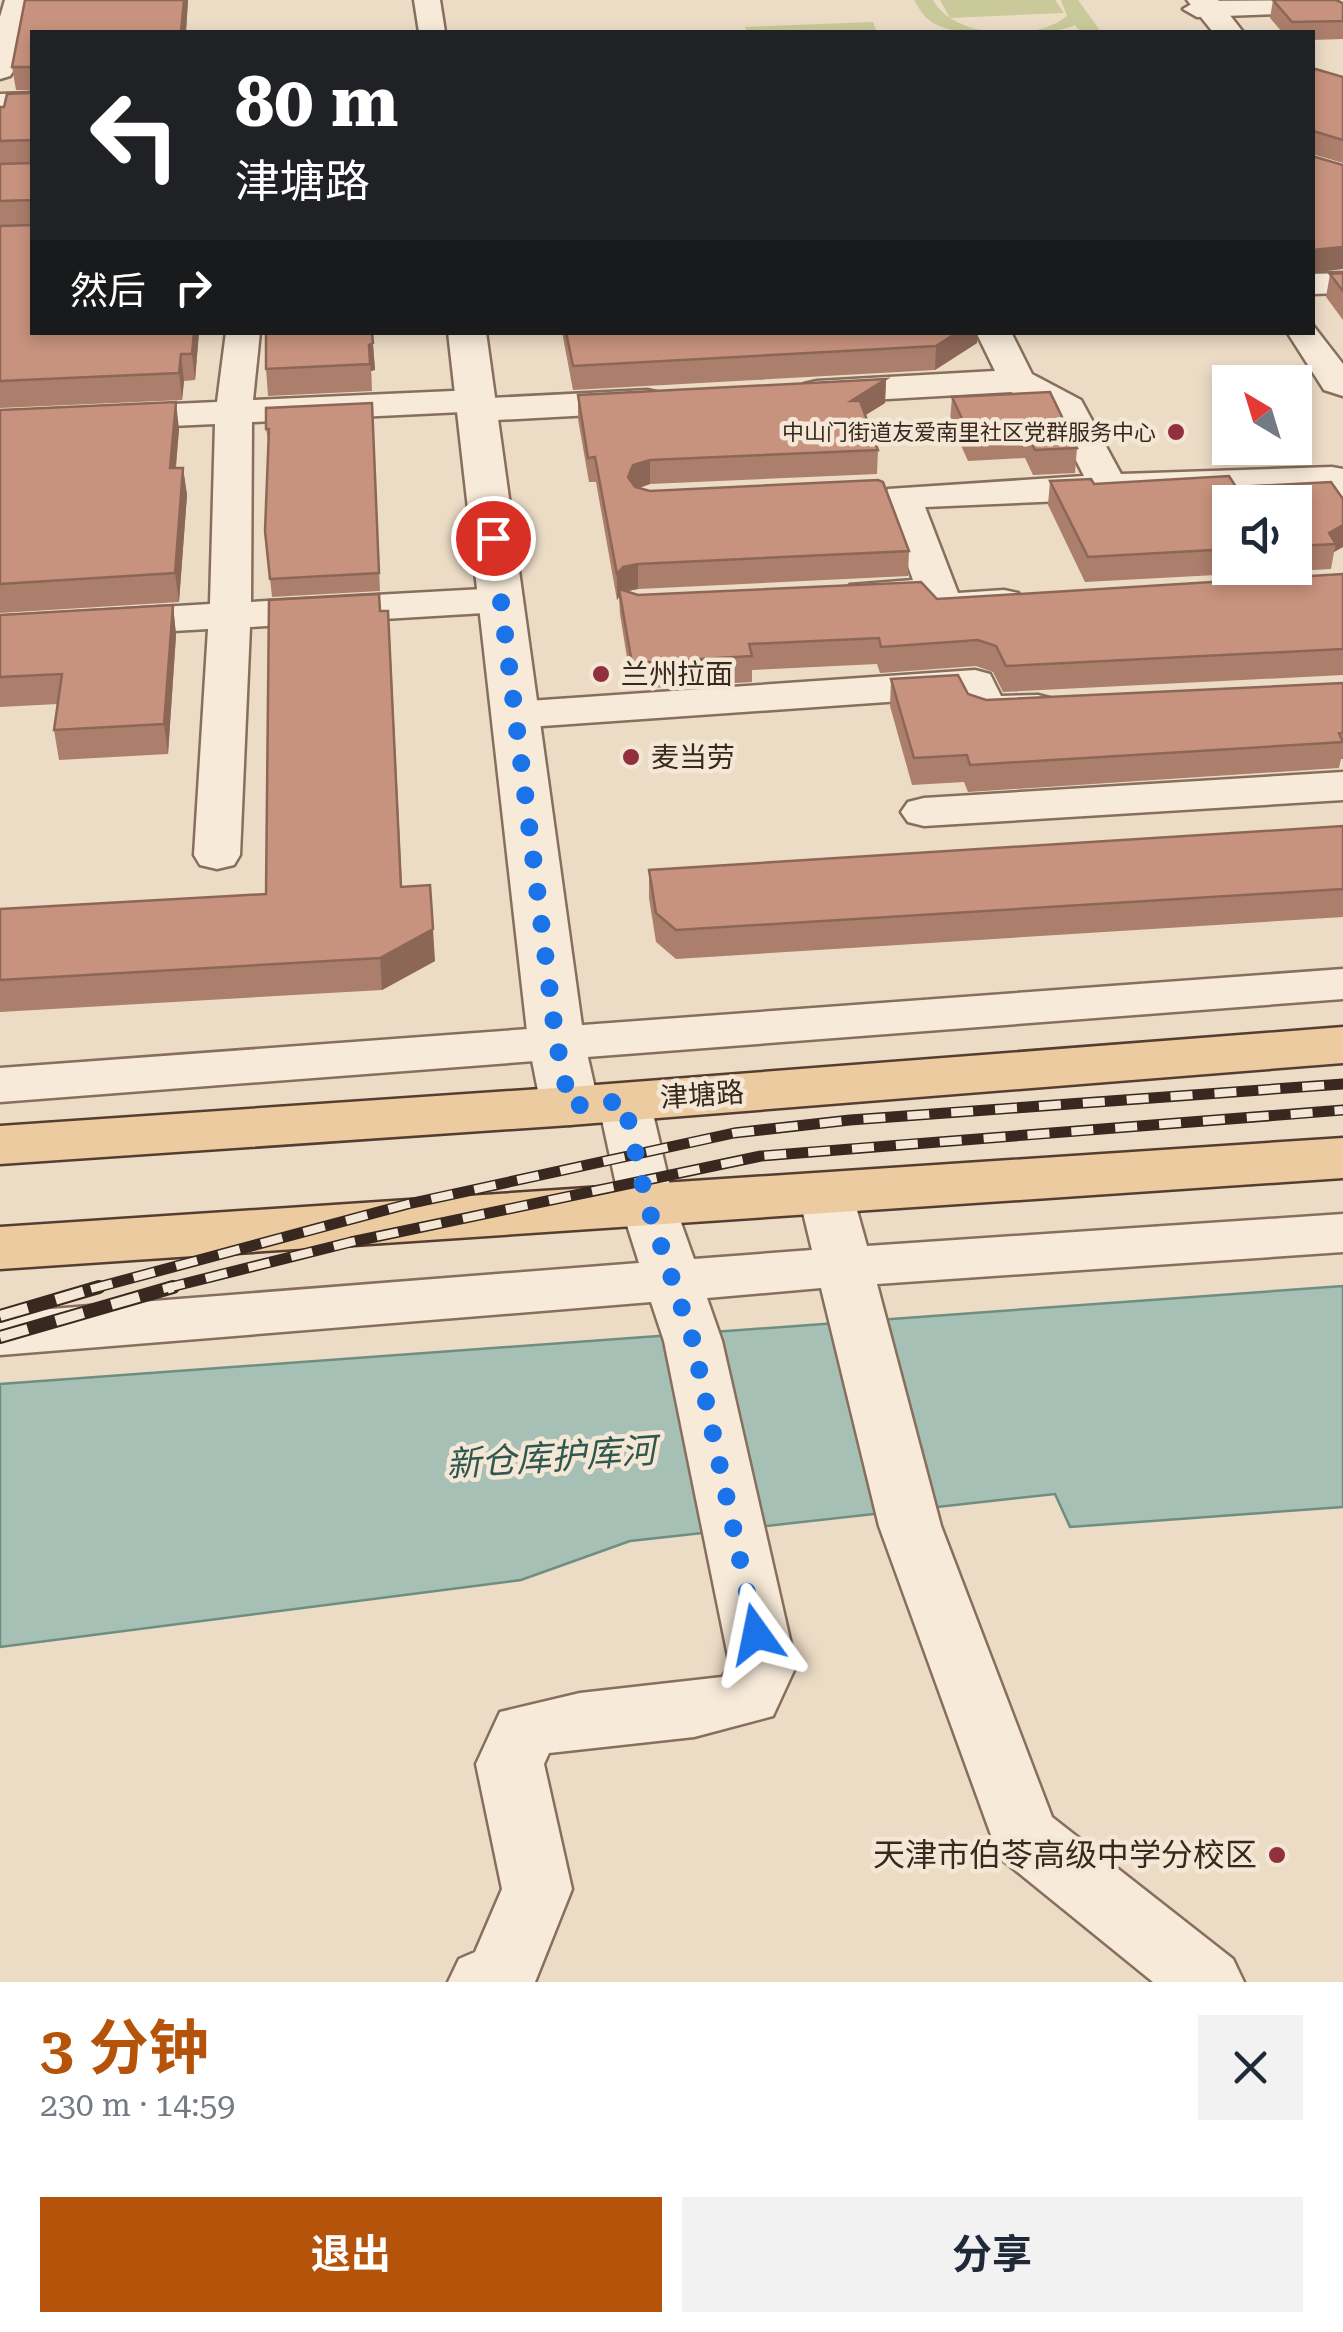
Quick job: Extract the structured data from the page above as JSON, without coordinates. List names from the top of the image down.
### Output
{
  "streets": {
    "main road": ["津塘路"]
  },
  "water": ["新仓库护库河"],
  "places": [
    "中山门街道友爱南里社区党群服务中心",
    "兰州拉面",
    "麦当劳",
    "天津市伯苓高级中学分校区"
  ],
  "north": "top left",
  "page": {
    "turn": ["80 m", "津塘路"],
    "then": "然后",
    "heading": ["3 分钟", "230 m · 14:59"],
    "buttons": ["退出", "分享"]
  }
}
